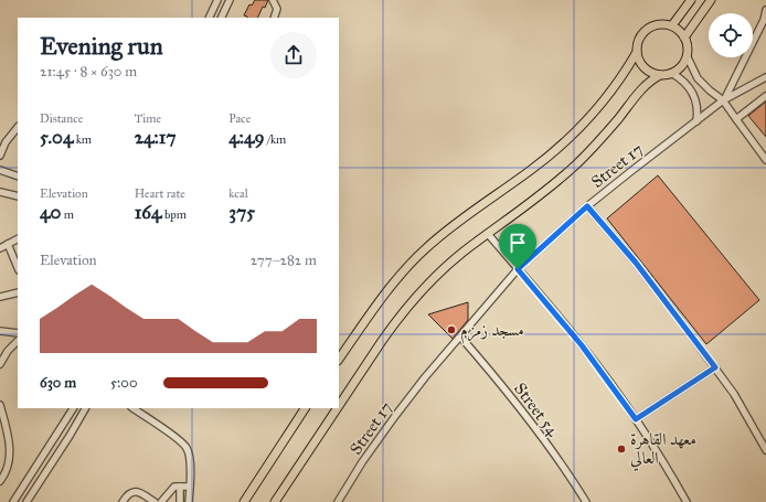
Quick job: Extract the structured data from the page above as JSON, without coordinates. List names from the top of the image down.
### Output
{
  "streets": {
    "street": ["Street 17", "Street 54"]
  },
  "crossings": [
    ["Street 17", "Street 54"]
  ],
  "places": ["مسجد زمزم", "معهد القاهرة العالي"],
  "page": {
    "heading": ["Evening run", "21:45 · 8 × 630 m"],
    "stats": [
      ["Distance", "5.04 km"],
      ["Time", "24:17"],
      ["Pace", "4:49 /km"],
      ["Elevation", "40 m"],
      ["Heart rate", "164 bpm"],
      ["kcal", "375"]
    ],
    "chart": ["Elevation", "277–282 m"],
    "list": [
      {
        "name": "630 m",
        "note": "5:00"
      }
    ]
  }
}
